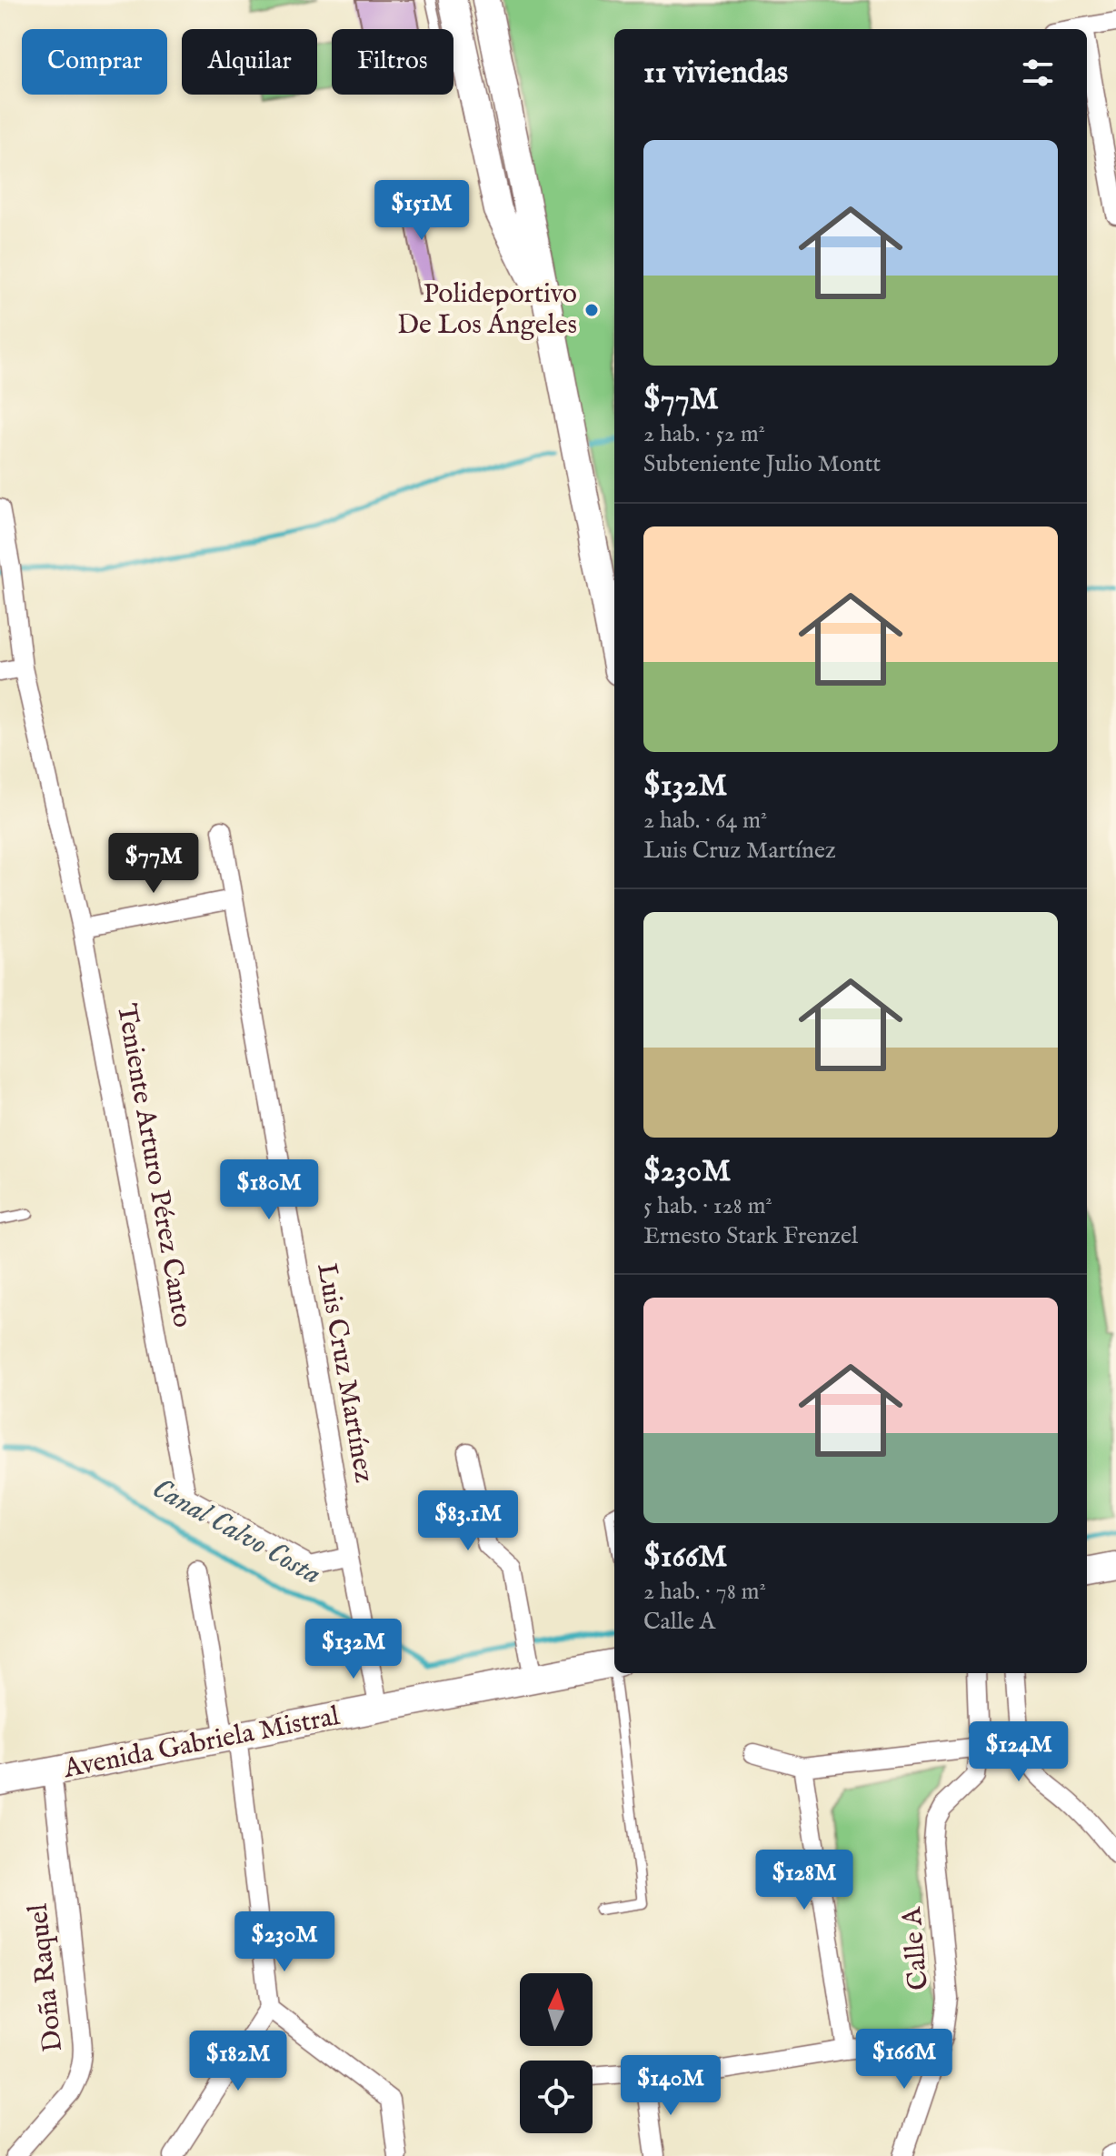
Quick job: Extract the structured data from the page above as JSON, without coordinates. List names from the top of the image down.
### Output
{
  "streets": {
    "main road": ["Avenida Gabriela Mistral"],
    "street": [
      "Teniente Arturo Pérez Canto",
      "Luis Cruz Martínez",
      "Calle A",
      "Doña Raquel"
    ]
  },
  "crossings": [
    ["Teniente Arturo Pérez Canto", "Luis Cruz Martínez"],
    ["Luis Cruz Martínez", "Avenida Gabriela Mistral"],
    ["Avenida Gabriela Mistral", "Doña Raquel"]
  ],
  "water": ["Canal Calvo Costa"],
  "places": ["Polideportivo De Los Ángeles"],
  "north": "top",
  "page": {
    "chip": ["Comprar", "Alquilar", "Filtros"],
    "heading": "11 viviendas",
    "list": [
      {
        "name": "$77M",
        "note": "2 hab. · 52 m² · Subteniente Julio Montt"
      },
      {
        "name": "$132M",
        "note": "2 hab. · 64 m² · Luis Cruz Martínez"
      },
      {
        "name": "$230M",
        "note": "5 hab. · 128 m² · Ernesto Stark Frenzel"
      },
      {
        "name": "$166M",
        "note": "2 hab. · 78 m² · Calle A"
      }
    ],
    "price": [
      "$151M",
      "$77M",
      "$180M",
      "$83.1M",
      "$132M",
      "$124M",
      "$128M",
      "$230M",
      "$166M",
      "$182M",
      "$140M"
    ]
  }
}
